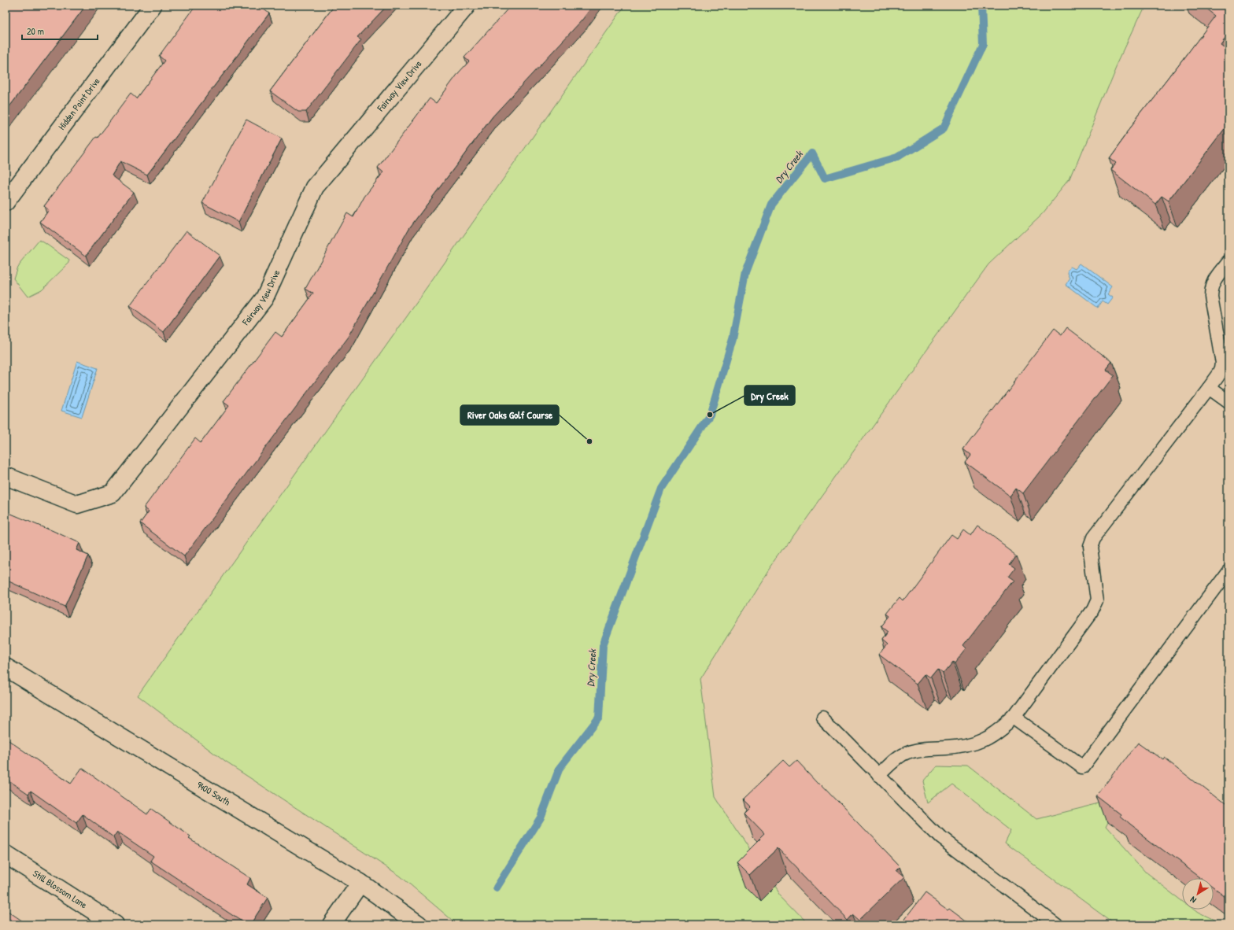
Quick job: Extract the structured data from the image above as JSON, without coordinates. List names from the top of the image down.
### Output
{
  "streets": {
    "street": [
      "Fairway View Drive",
      "Hidden Point Drive",
      "9400 South",
      "Still Blossom Lane"
    ]
  },
  "water": ["Dry Creek"],
  "places": ["Dry Creek", "River Oaks Golf Course"],
  "scale_bar": "20 m",
  "north": "bottom left"
}
